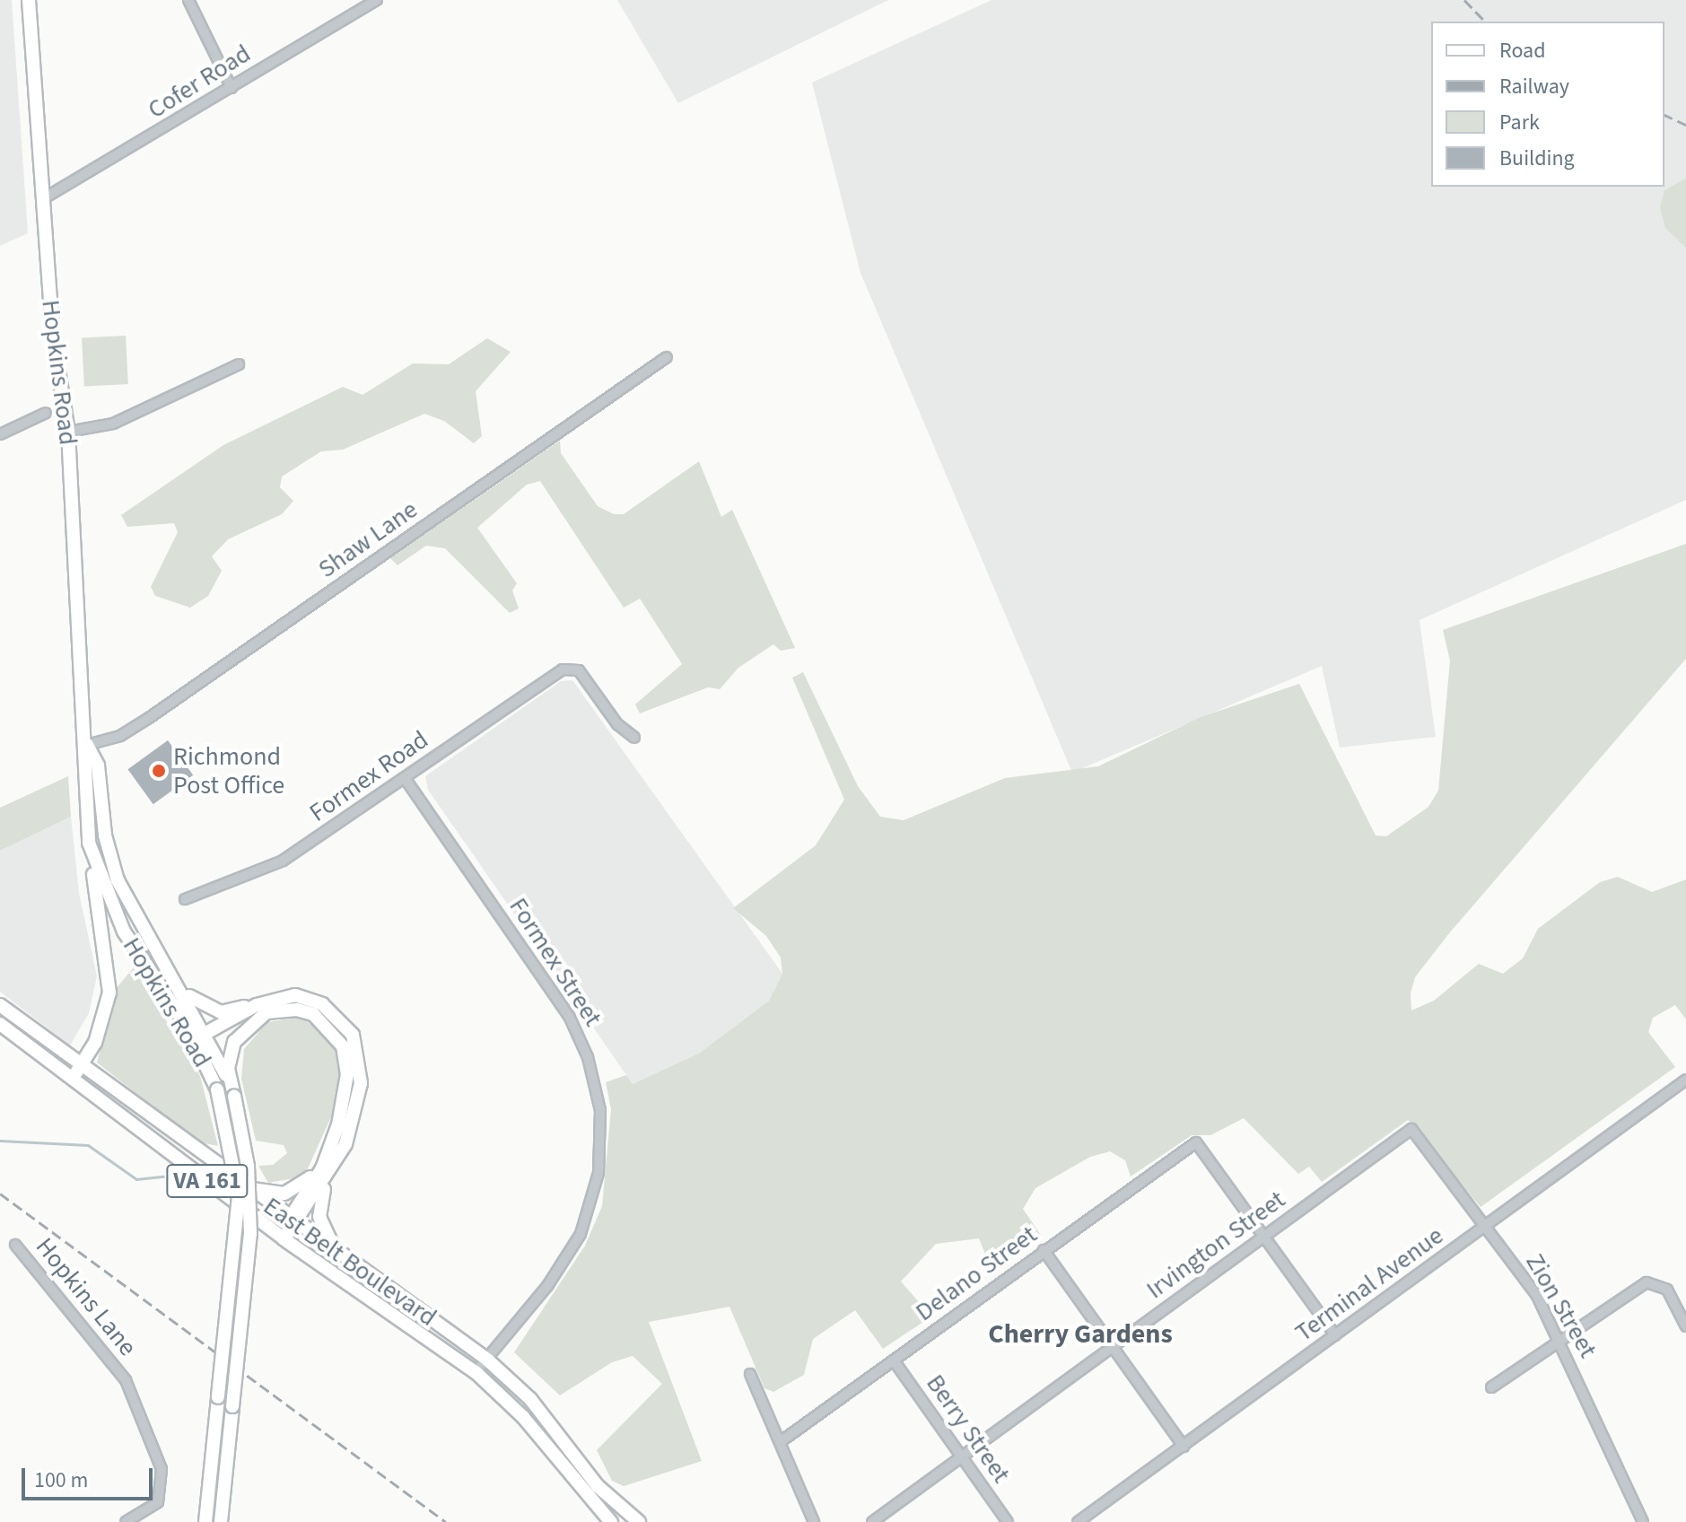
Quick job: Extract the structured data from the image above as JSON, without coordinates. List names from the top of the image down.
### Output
{
  "streets": {
    "main road": ["Hopkins Road", "VA 161", "East Belt Boulevard"],
    "street": [
      "Cofer Road",
      "Shaw Lane",
      "Formex Road",
      "Formex Street",
      "Irvington Street",
      "Delano Street",
      "Terminal Avenue",
      "Hopkins Lane",
      "Zion Street",
      "Berry Street"
    ]
  },
  "crossings": [
    ["Cofer Road", "Hopkins Road"],
    ["Hopkins Road", "Shaw Lane"],
    ["Formex Road", "Formex Street"],
    ["Formex Street", "East Belt Boulevard"],
    ["Irvington Street", "Delano Street"],
    ["Irvington Street", "Zion Street"],
    ["Irvington Street", "Berry Street"],
    ["Delano Street", "Berry Street"],
    ["Terminal Avenue", "Zion Street"]
  ],
  "districts": ["Cherry Gardens"],
  "places": ["Richmond Post Office"],
  "legend": [
    "Road",
    "Railway",
    "Park",
    "Building"
  ],
  "scale_bar": "100 m"
}
